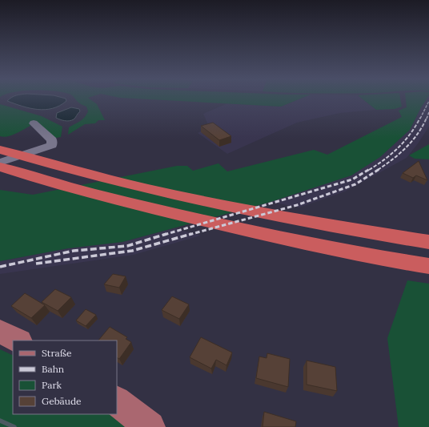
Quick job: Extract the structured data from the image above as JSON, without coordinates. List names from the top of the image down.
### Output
{
  "legend": [
    "Straße",
    "Bahn",
    "Park",
    "Gebäude"
  ]
}
